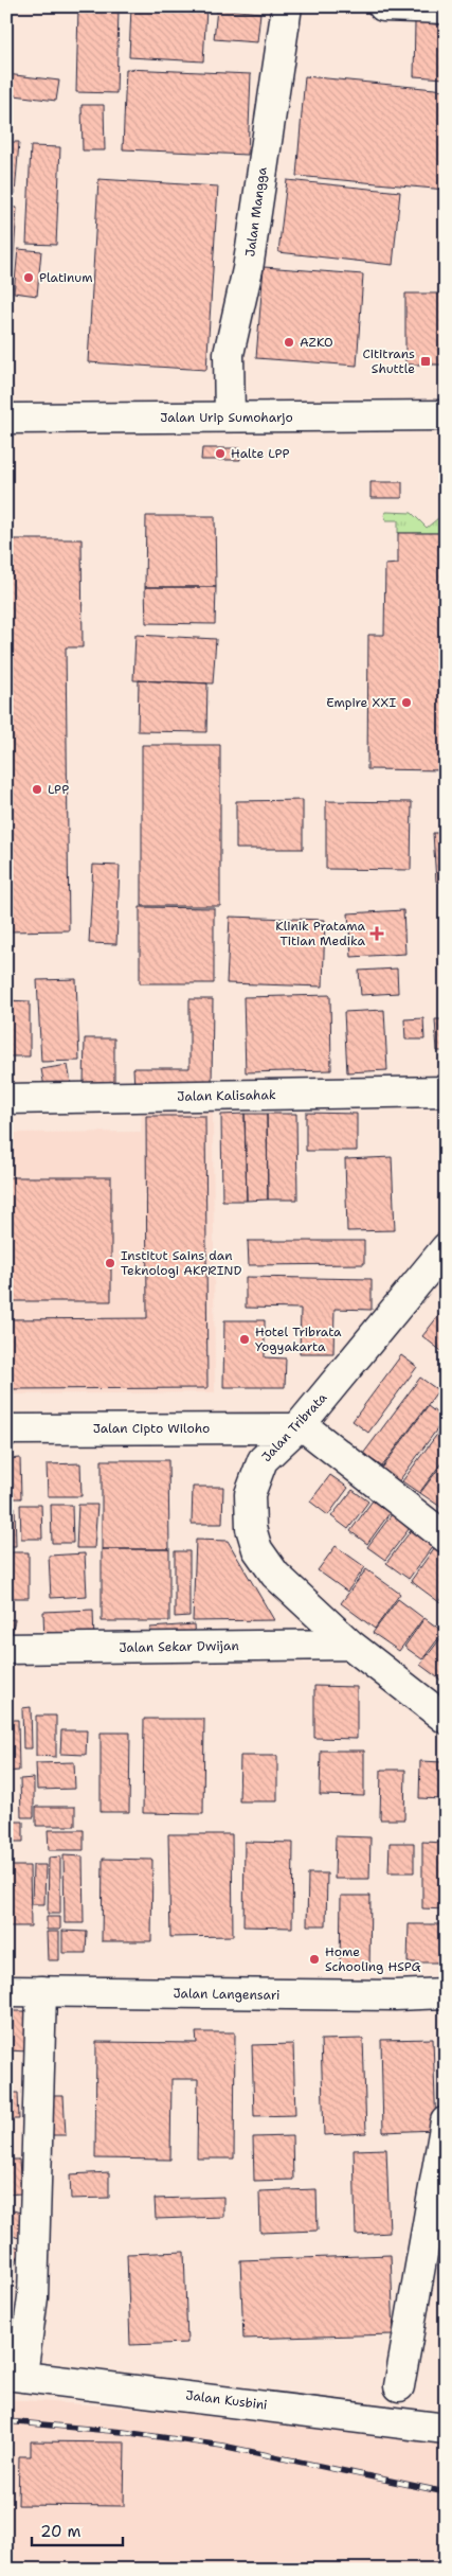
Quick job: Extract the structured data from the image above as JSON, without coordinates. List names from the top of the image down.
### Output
{
  "streets": {
    "street": [
      "Jalan Mangga",
      "Jalan Urip Sumoharjo",
      "Jalan Kalisahak",
      "Jalan Tribrata",
      "Jalan Cipto Wiloho",
      "Jalan Sekar Dwijan",
      "Jalan Langensari",
      "Jalan Kusbini"
    ]
  },
  "crossings": [
    ["Jalan Mangga", "Jalan Urip Sumoharjo"],
    ["Jalan Tribrata", "Jalan Cipto Wiloho"],
    ["Jalan Tribrata", "Jalan Sekar Dwijan"]
  ],
  "places": {
    "other": [
      "Platinum",
      "AZKO",
      "Halte LPP",
      "Empire XXI",
      "LPP",
      "Institut Sains dan Teknologi AKPRIND",
      "Hotel Tribrata Yogyakarta",
      "Home Schooling HSPG"
    ],
    "transit": ["Cititrans Shuttle"],
    "health": ["Klinik Pratama Titian Medika"]
  },
  "scale_bar": "20 m"
}
